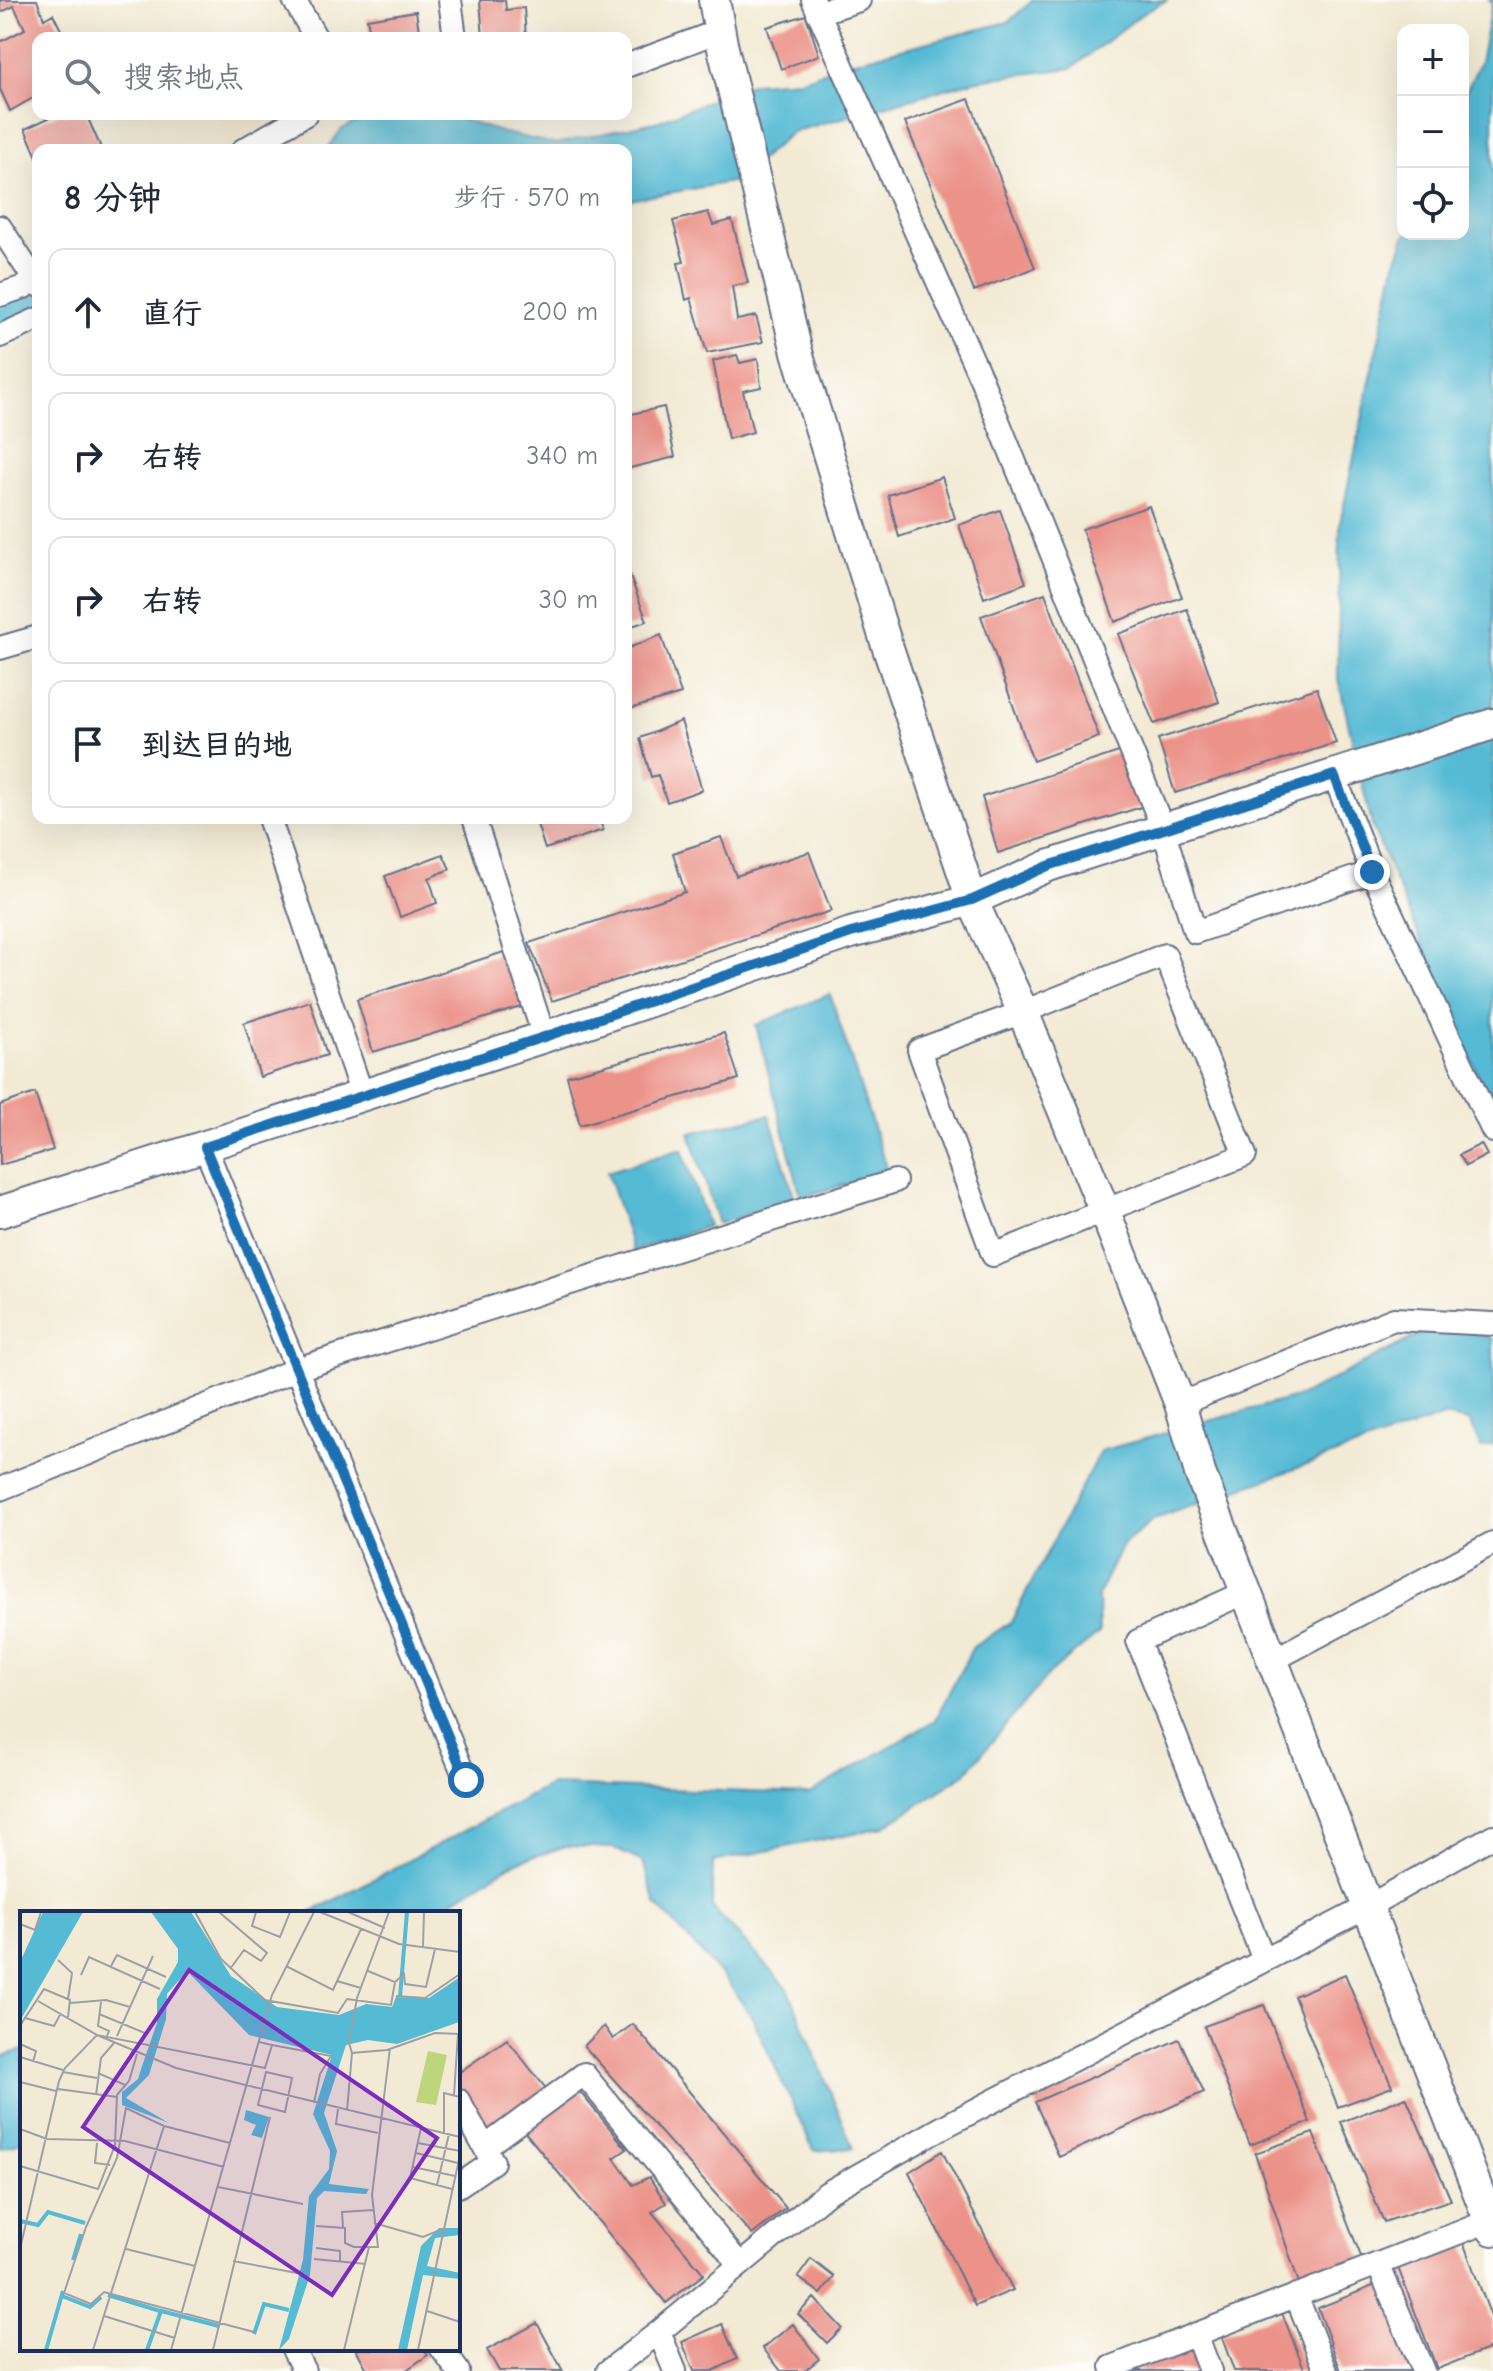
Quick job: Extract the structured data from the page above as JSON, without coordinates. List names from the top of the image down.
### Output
{
  "page": {
    "map_buttons": ["+", "−"],
    "search": "搜索地点",
    "heading": ["8 分钟", "步行 · 570 m"],
    "list": [
      ["直行", "200 m"],
      ["右转", "340 m"],
      ["右转", "30 m"],
      "到达目的地"
    ]
  }
}
